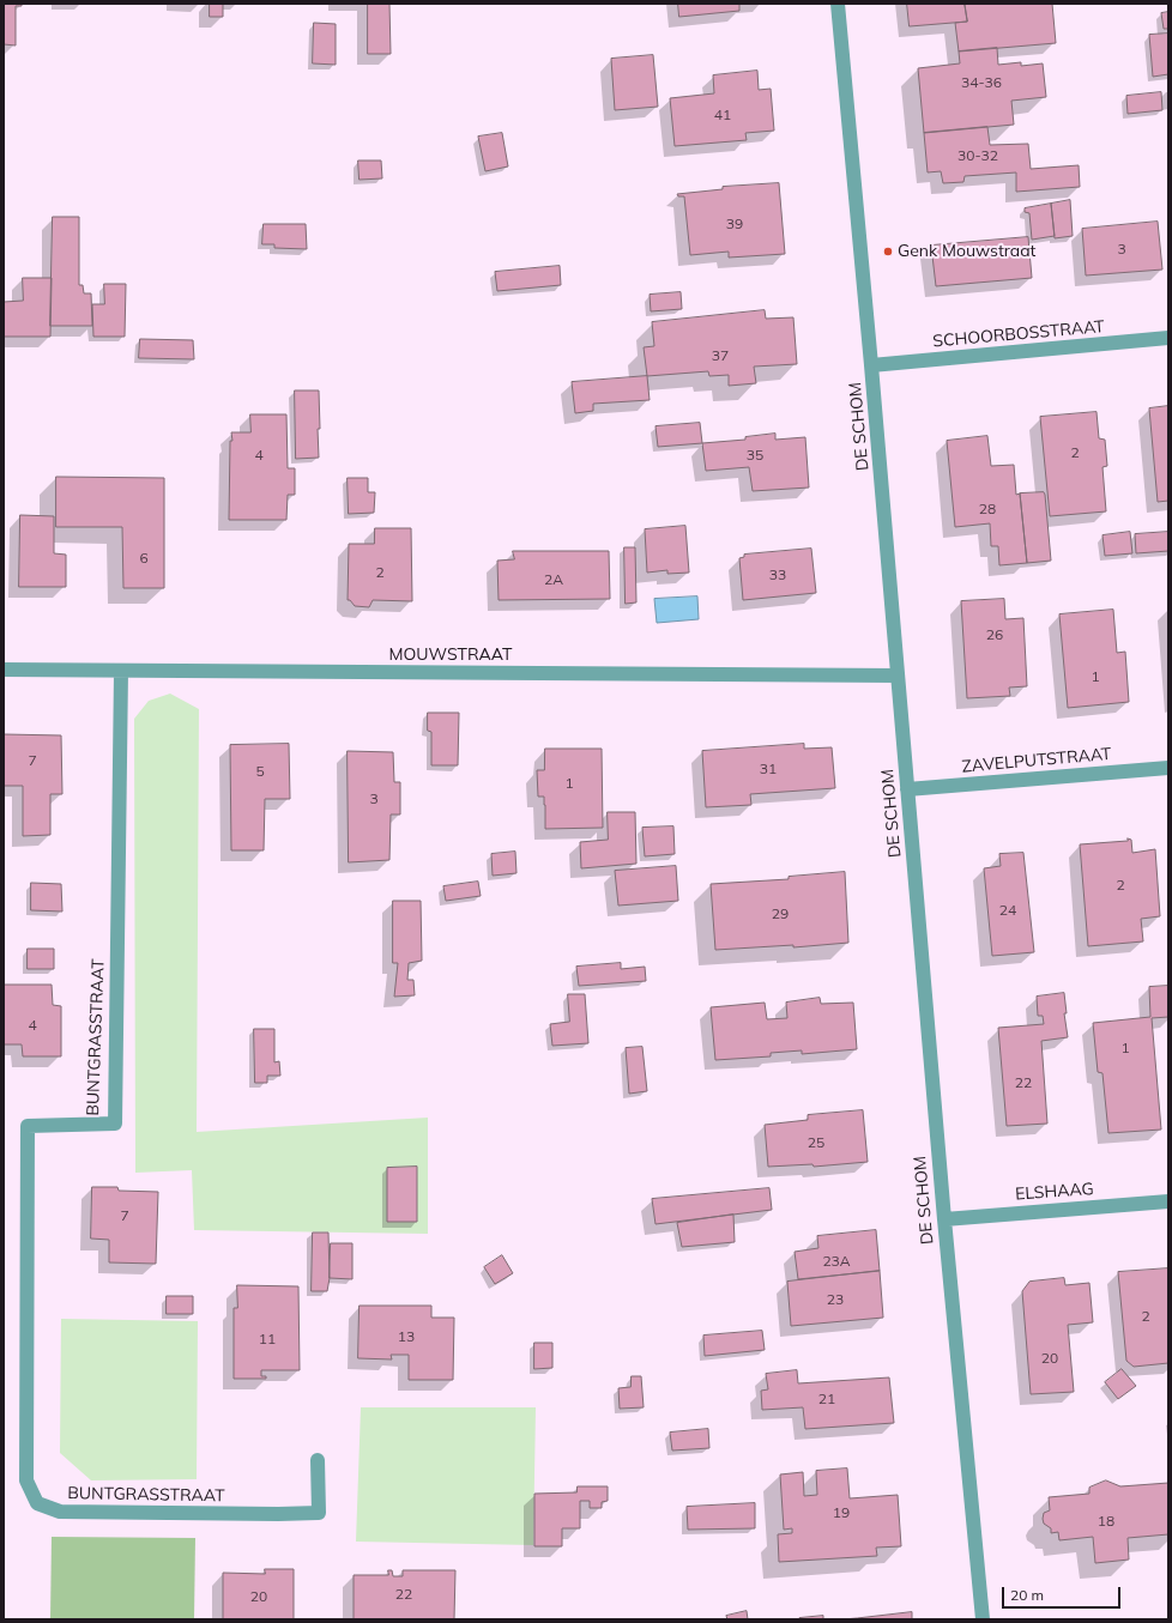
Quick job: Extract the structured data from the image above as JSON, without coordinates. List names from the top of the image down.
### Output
{
  "streets": {
    "street": [
      "SCHOORBOSSTRAAT",
      "DE SCHOM",
      "MOUWSTRAAT",
      "ZAVELPUTSTRAAT",
      "BUNTGRASSTRAAT",
      "ELSHAAG"
    ]
  },
  "crossings": [
    ["SCHOORBOSSTRAAT", "DE SCHOM"],
    ["DE SCHOM", "MOUWSTRAAT"],
    ["DE SCHOM", "ZAVELPUTSTRAAT"],
    ["DE SCHOM", "ELSHAAG"],
    ["MOUWSTRAAT", "BUNTGRASSTRAAT"]
  ],
  "places": ["Genk Mouwstraat"],
  "house_numbers": [
    "34-36",
    "41",
    "30-32",
    "39",
    "3",
    "37",
    "2",
    "4",
    "35",
    "28",
    "6",
    "2",
    "33",
    "2A",
    "26",
    "1",
    "7",
    "31",
    "5",
    "1",
    "3",
    "2",
    "24",
    "29",
    "4",
    "1",
    "22",
    "25",
    "7",
    "23A",
    "23",
    "2",
    "13",
    "11",
    "20",
    "21",
    "19",
    "18",
    "22",
    "20"
  ],
  "scale_bar": "20 m"
}
